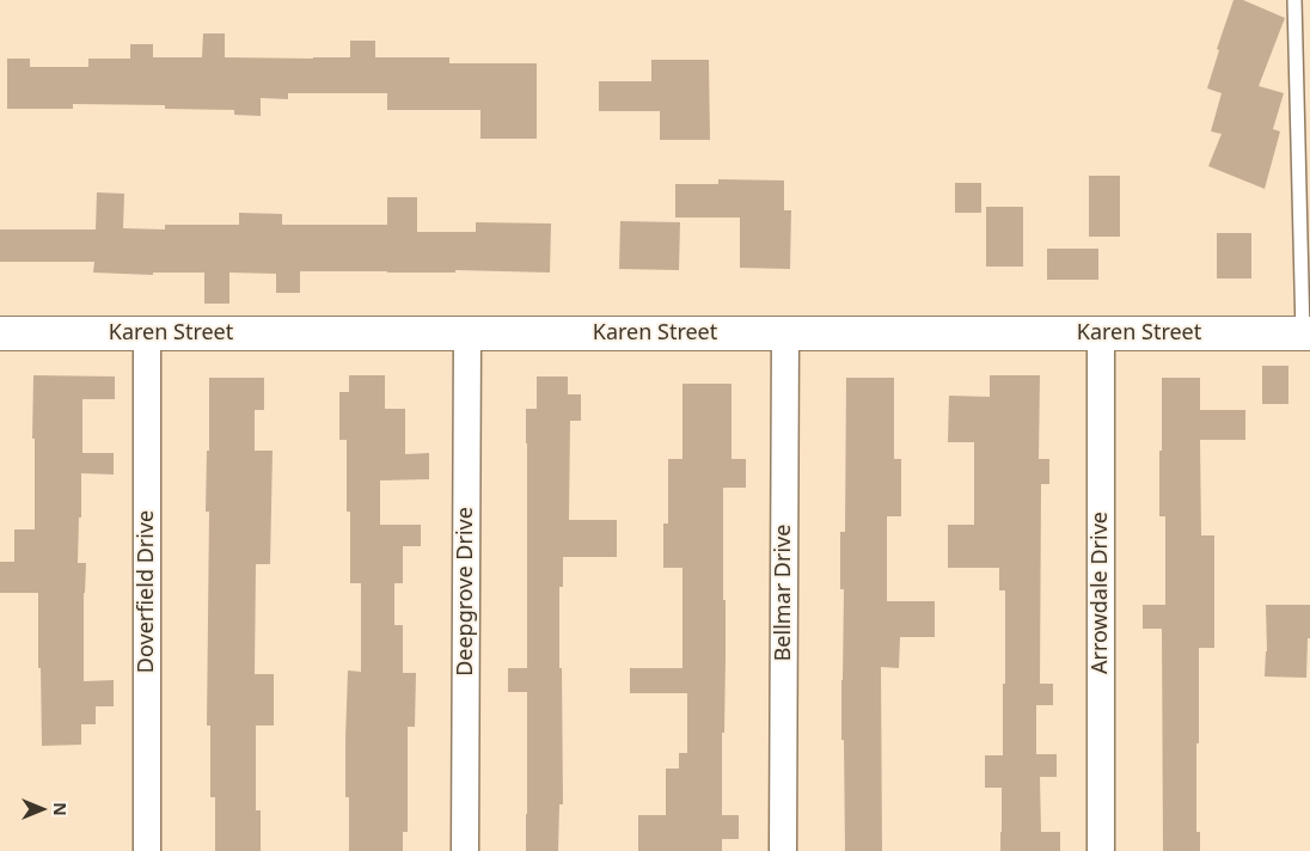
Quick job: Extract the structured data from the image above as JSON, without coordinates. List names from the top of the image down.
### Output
{
  "streets": {
    "street": [
      "Karen Street",
      "Doverfield Drive",
      "Deepgrove Drive",
      "Bellmar Drive",
      "Arrowdale Drive"
    ]
  },
  "crossings": [
    ["Karen Street", "Doverfield Drive"],
    ["Karen Street", "Deepgrove Drive"],
    ["Karen Street", "Bellmar Drive"],
    ["Karen Street", "Arrowdale Drive"]
  ],
  "north": "right"
}
